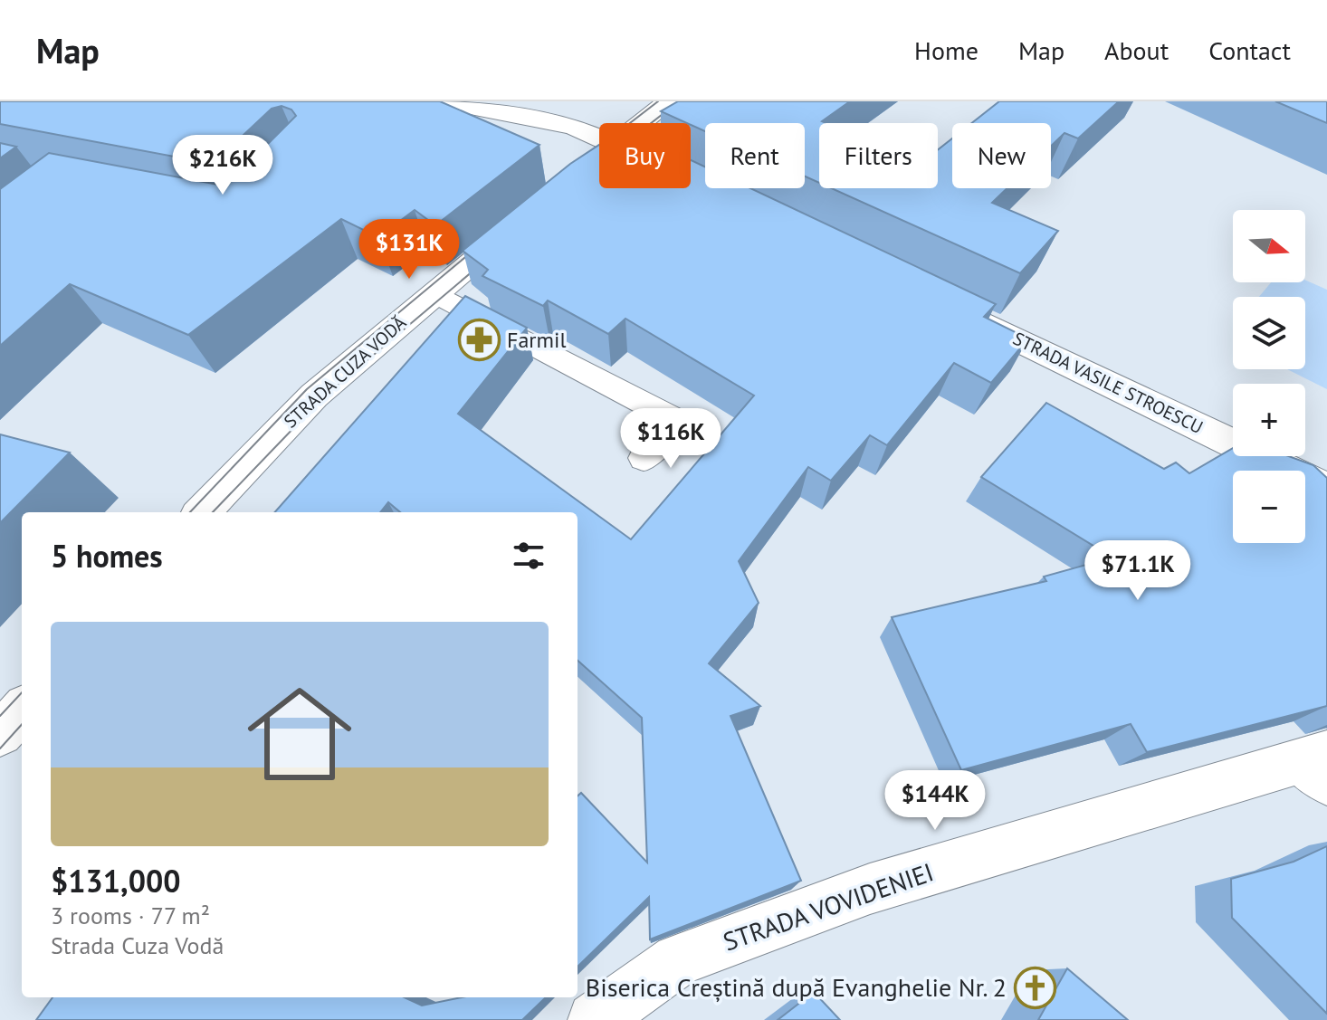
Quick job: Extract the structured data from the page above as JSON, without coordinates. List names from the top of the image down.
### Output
{
  "streets": {
    "street": ["STRADA CUZA VODĂ", "STRADA VASILE STROESCU", "STRADA VOVIDENIEI"]
  },
  "places": {
    "pharmacy": ["Farmil"],
    "church": ["Biserica Creștină după Evanghelie Nr. 2"]
  },
  "north": "right",
  "page": {
    "header": "Map",
    "nav": [
      "Home",
      "Map",
      "About",
      "Contact"
    ],
    "chip": [
      "Buy",
      "Rent",
      "Filters",
      "New"
    ],
    "price": [
      "$216K",
      "$131K",
      "$116K",
      "$71.1K",
      "$144K"
    ],
    "map_buttons": ["+", "−"],
    "heading": "5 homes",
    "list": [
      {
        "name": "$131,000",
        "note": "3 rooms · 77 m² · Strada Cuza Vodă"
      }
    ]
  }
}
